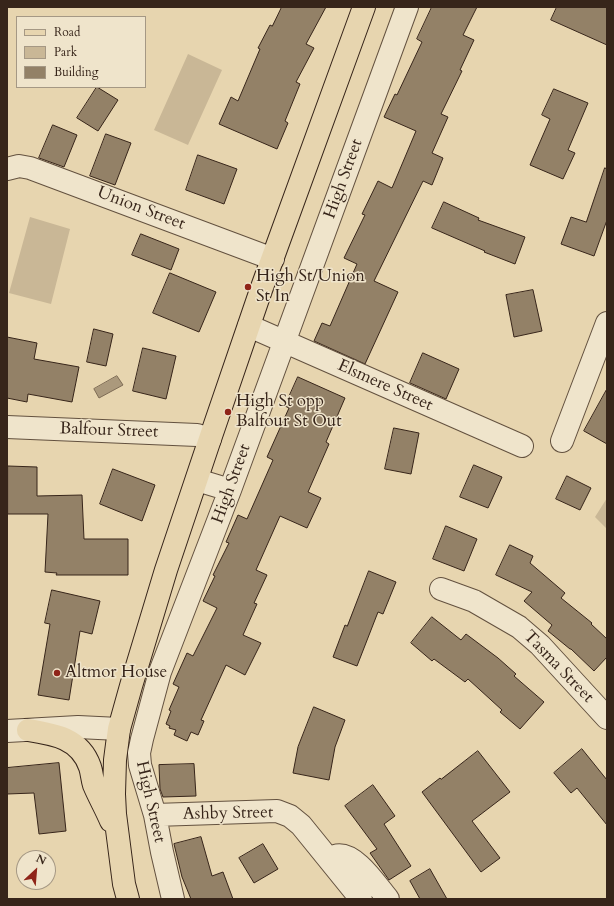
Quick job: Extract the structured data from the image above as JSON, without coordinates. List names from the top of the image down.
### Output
{
  "streets": {
    "main road": ["High Street"],
    "street": [
      "Union Street",
      "Elsmere Street",
      "Balfour Street",
      "Tasma Street",
      "Ashby Street"
    ]
  },
  "crossings": [
    ["High Street", "Union Street"],
    ["High Street", "Elsmere Street"],
    ["High Street", "Balfour Street"],
    ["High Street", "Ashby Street"]
  ],
  "places": ["High St/Union St In", "High St opp Balfour St Out", "Altmor House"],
  "legend": ["Road", "Park", "Building"],
  "north": "top right"
}
